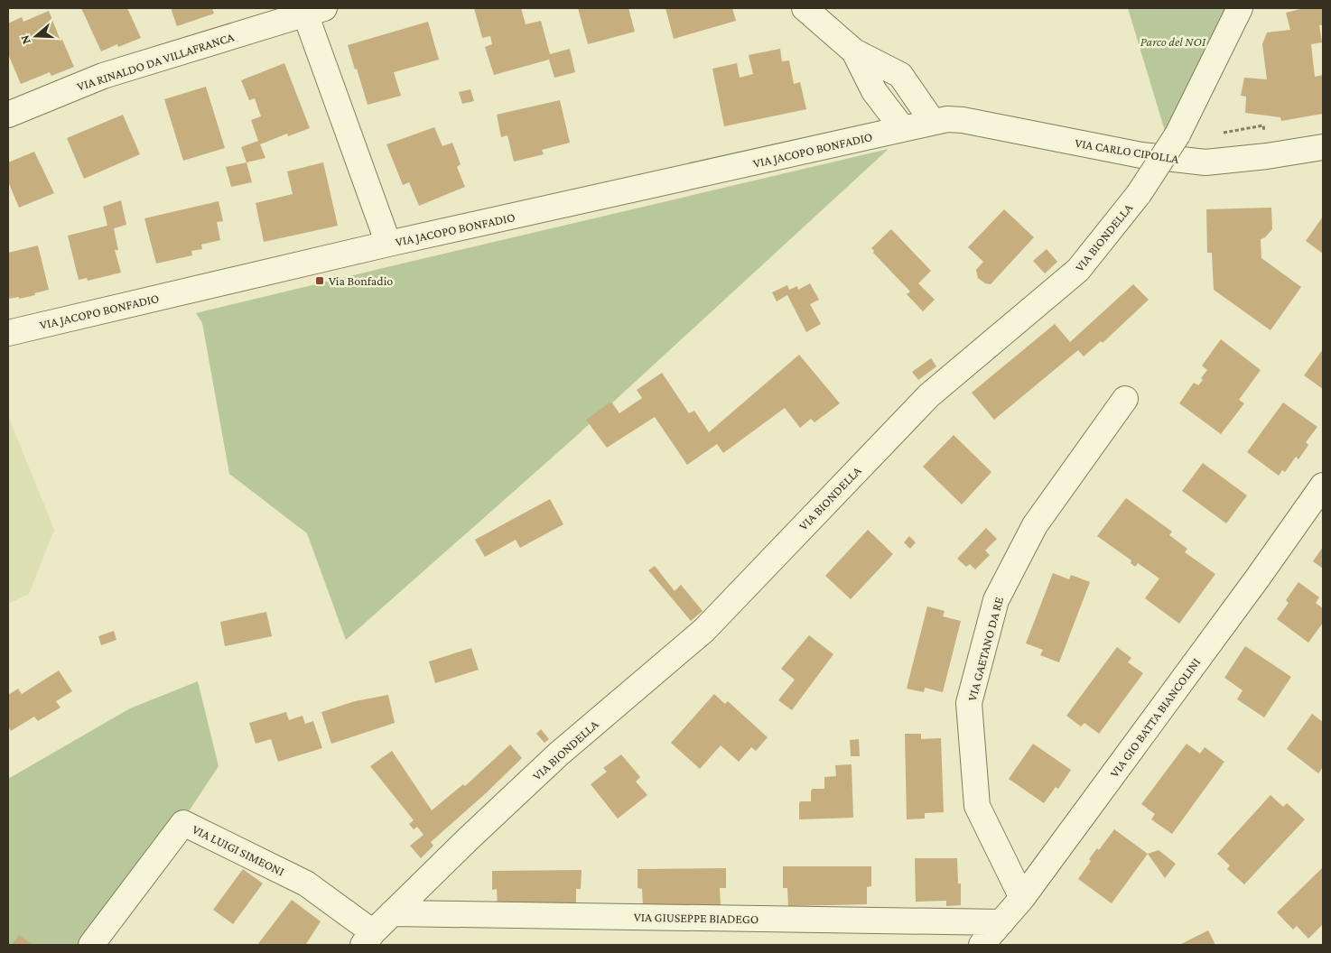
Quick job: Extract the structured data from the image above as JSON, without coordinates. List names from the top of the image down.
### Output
{
  "streets": {
    "street": [
      "VIA RINALDO DA VILLAFRANCA",
      "VIA JACOPO BONFADIO",
      "VIA CARLO CIPOLLA",
      "VIA BIONDELLA",
      "VIA GAETANO DA RE",
      "VIA GIO BATTA BIANCOLINI",
      "VIA LUIGI SIMEONI",
      "VIA GIUSEPPE BIADEGO"
    ]
  },
  "crossings": [
    ["VIA RINALDO DA VILLAFRANCA", "VIA JACOPO BONFADIO"],
    ["VIA JACOPO BONFADIO", "VIA CARLO CIPOLLA"],
    ["VIA BIONDELLA", "VIA LUIGI SIMEONI"],
    ["VIA BIONDELLA", "VIA GIUSEPPE BIADEGO"],
    ["VIA GAETANO DA RE", "VIA GIO BATTA BIANCOLINI"],
    ["VIA GIO BATTA BIANCOLINI", "VIA GIUSEPPE BIADEGO"]
  ],
  "parks": ["Parco del NOI"],
  "places": {
    "transit": ["Via Bonfadio"]
  },
  "north": "left"
}
